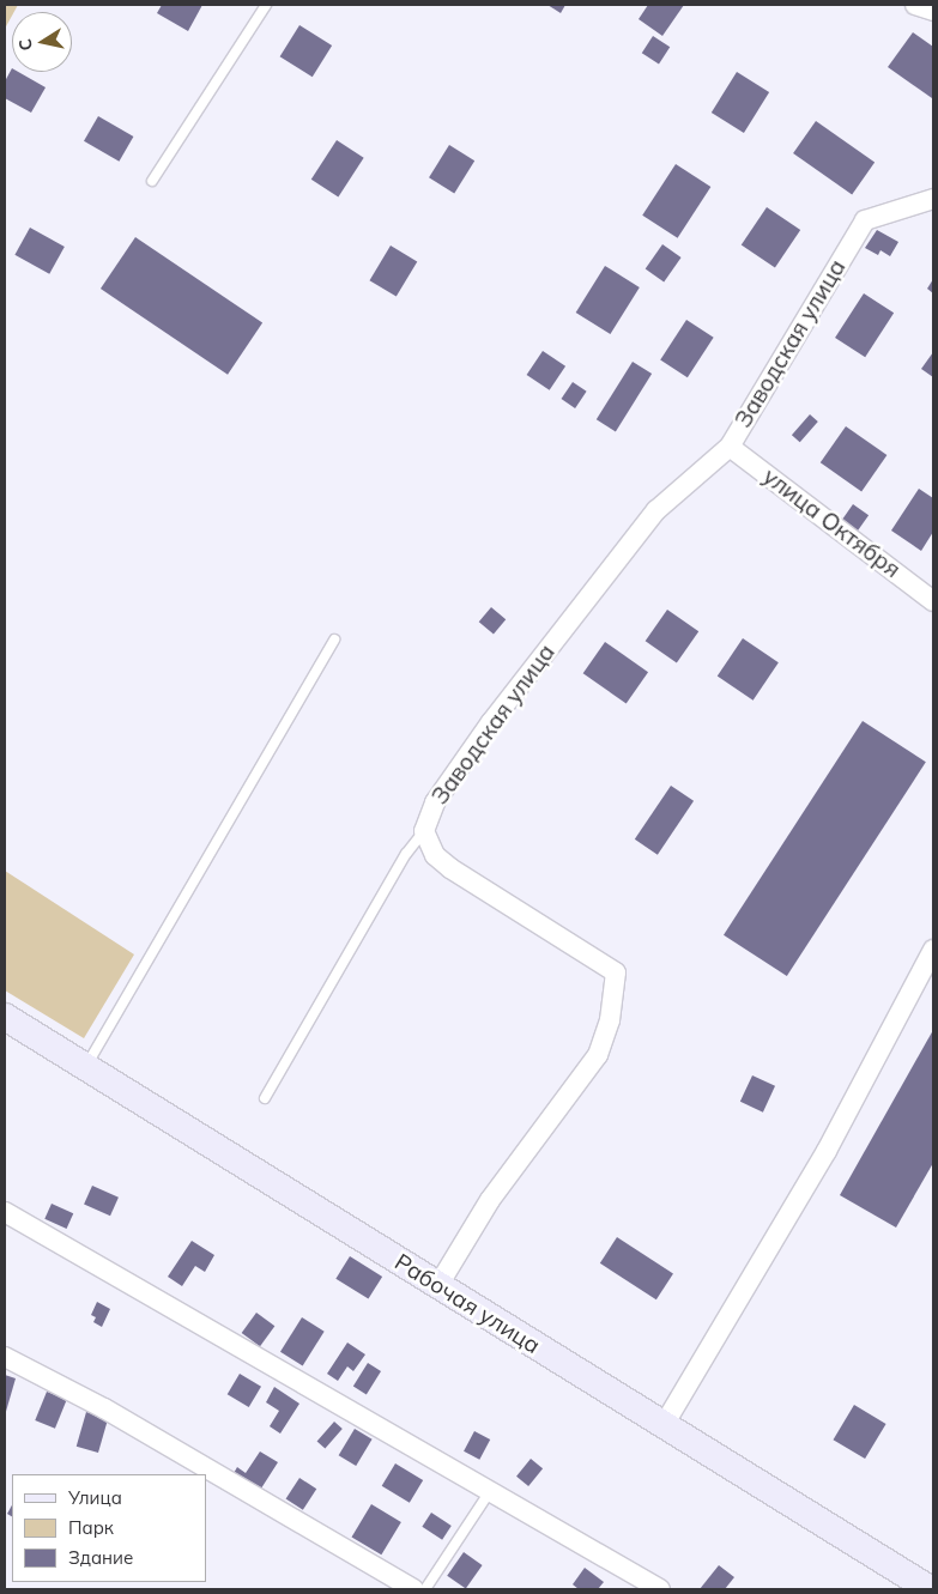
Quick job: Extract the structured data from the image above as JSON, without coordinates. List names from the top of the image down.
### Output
{
  "streets": {
    "street": ["Заводская улица", "улица Октября", "Рабочая улица"]
  },
  "crossings": [
    ["Заводская улица", "улица Октября"],
    ["Заводская улица", "Рабочая улица"]
  ],
  "legend": ["Улица", "Парк", "Здание"],
  "north": "left"
}
